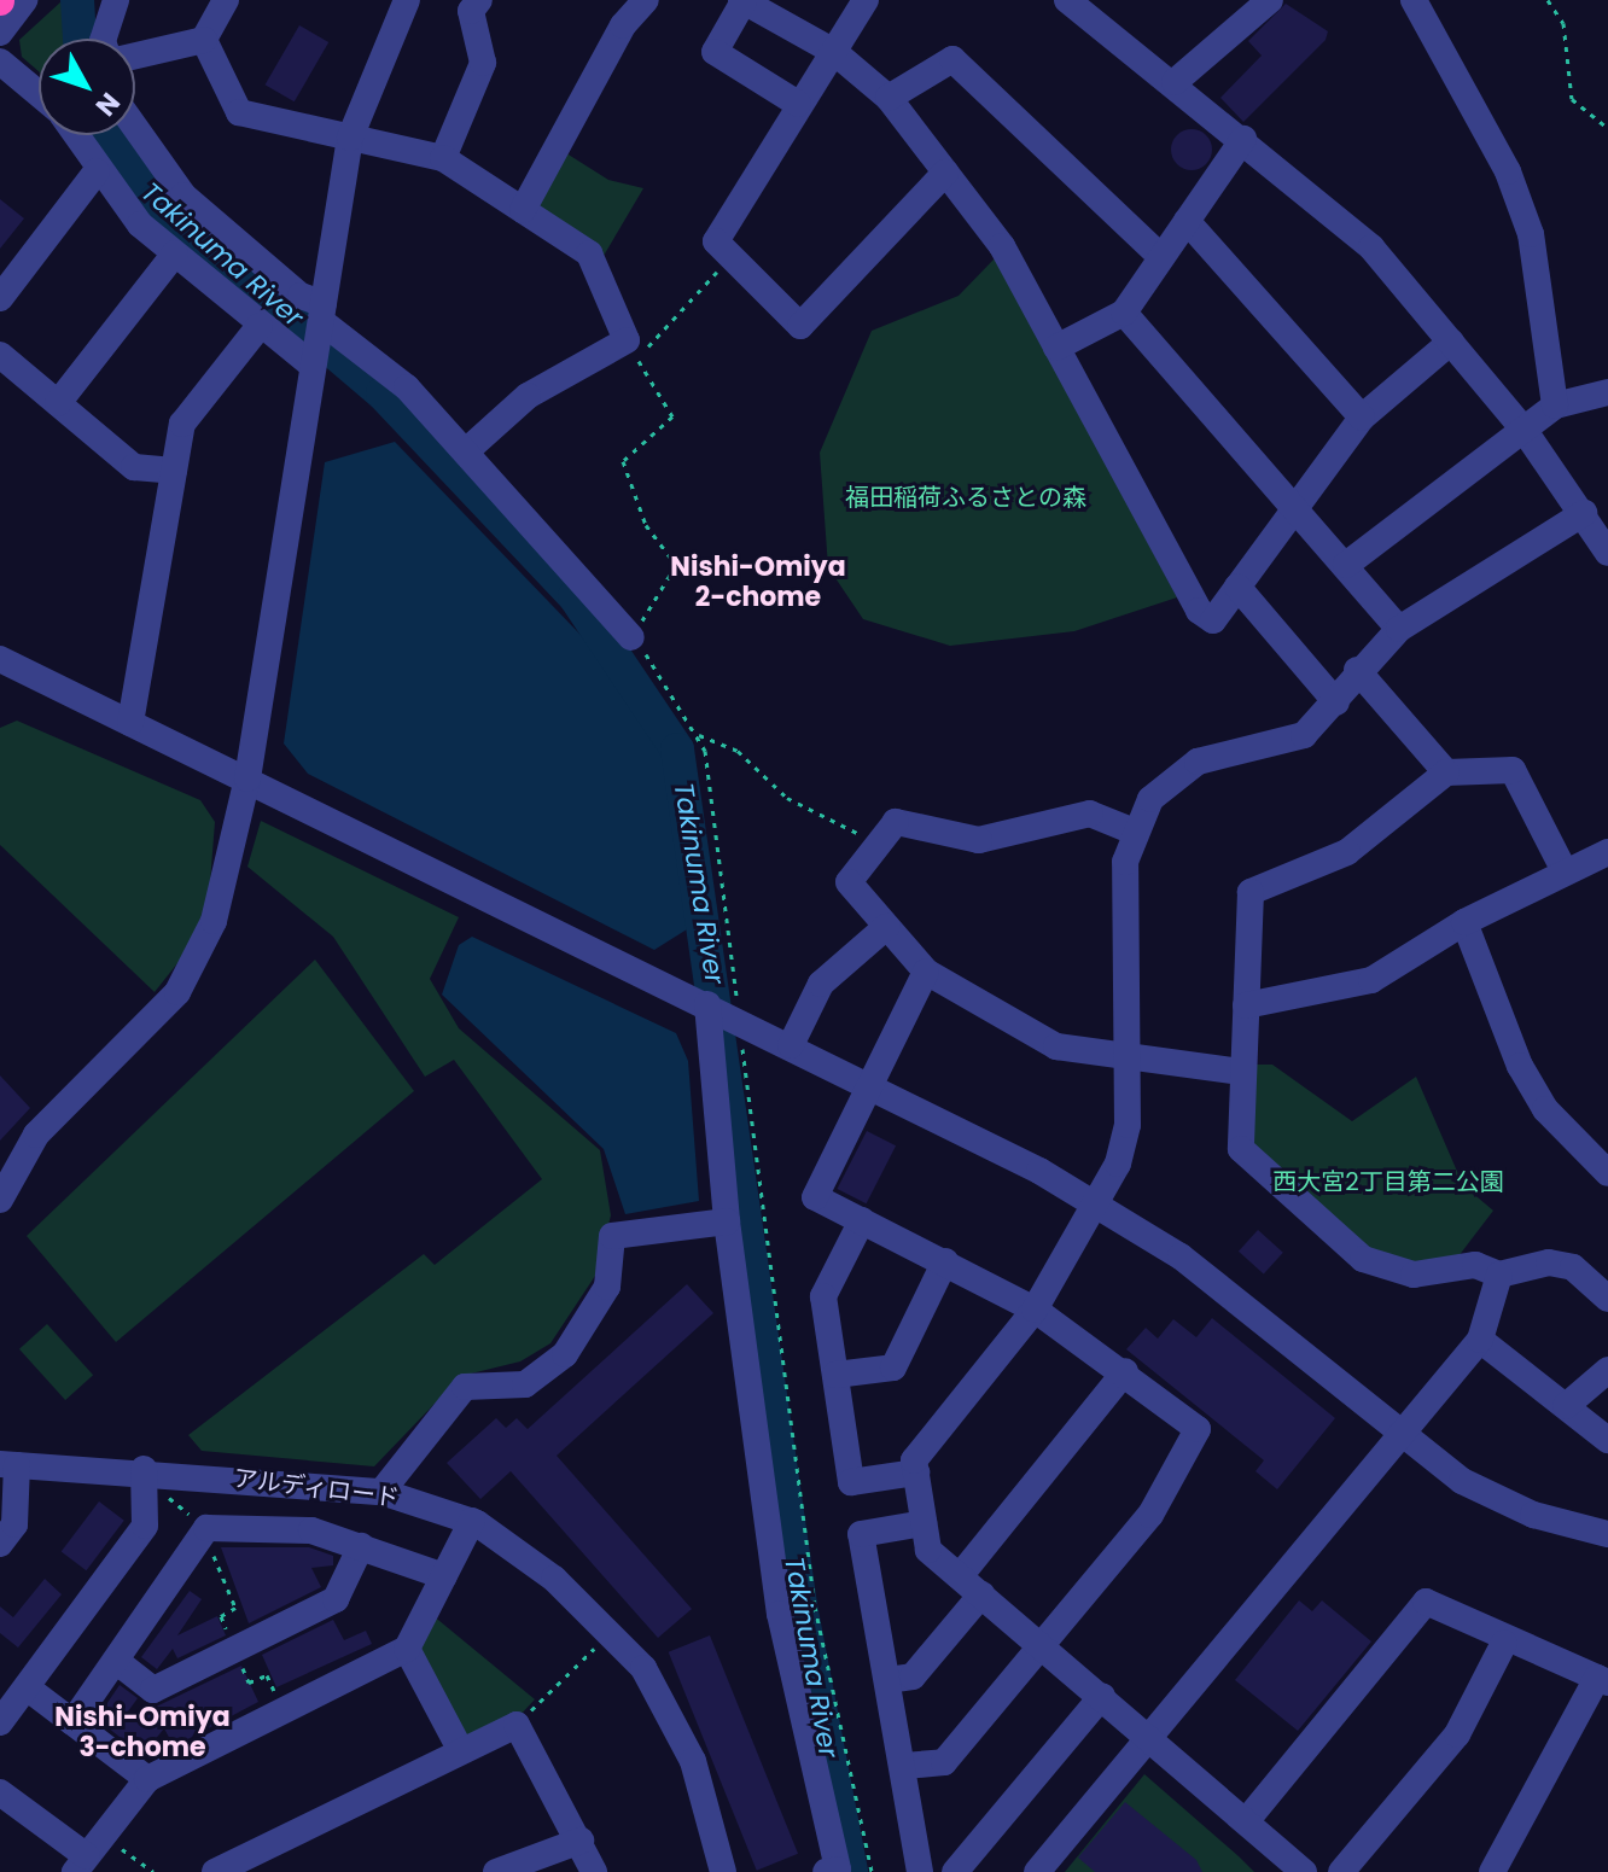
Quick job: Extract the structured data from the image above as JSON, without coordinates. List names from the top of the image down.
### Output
{
  "streets": {
    "street": ["アルディロード"]
  },
  "districts": ["Nishi-Omiya 2-chome", "Nishi-Omiya 3-chome"],
  "water": ["Takinuma River"],
  "parks": ["福田稲荷ふるさとの森", "西大宮2丁目第二公園"],
  "north": "bottom right"
}
